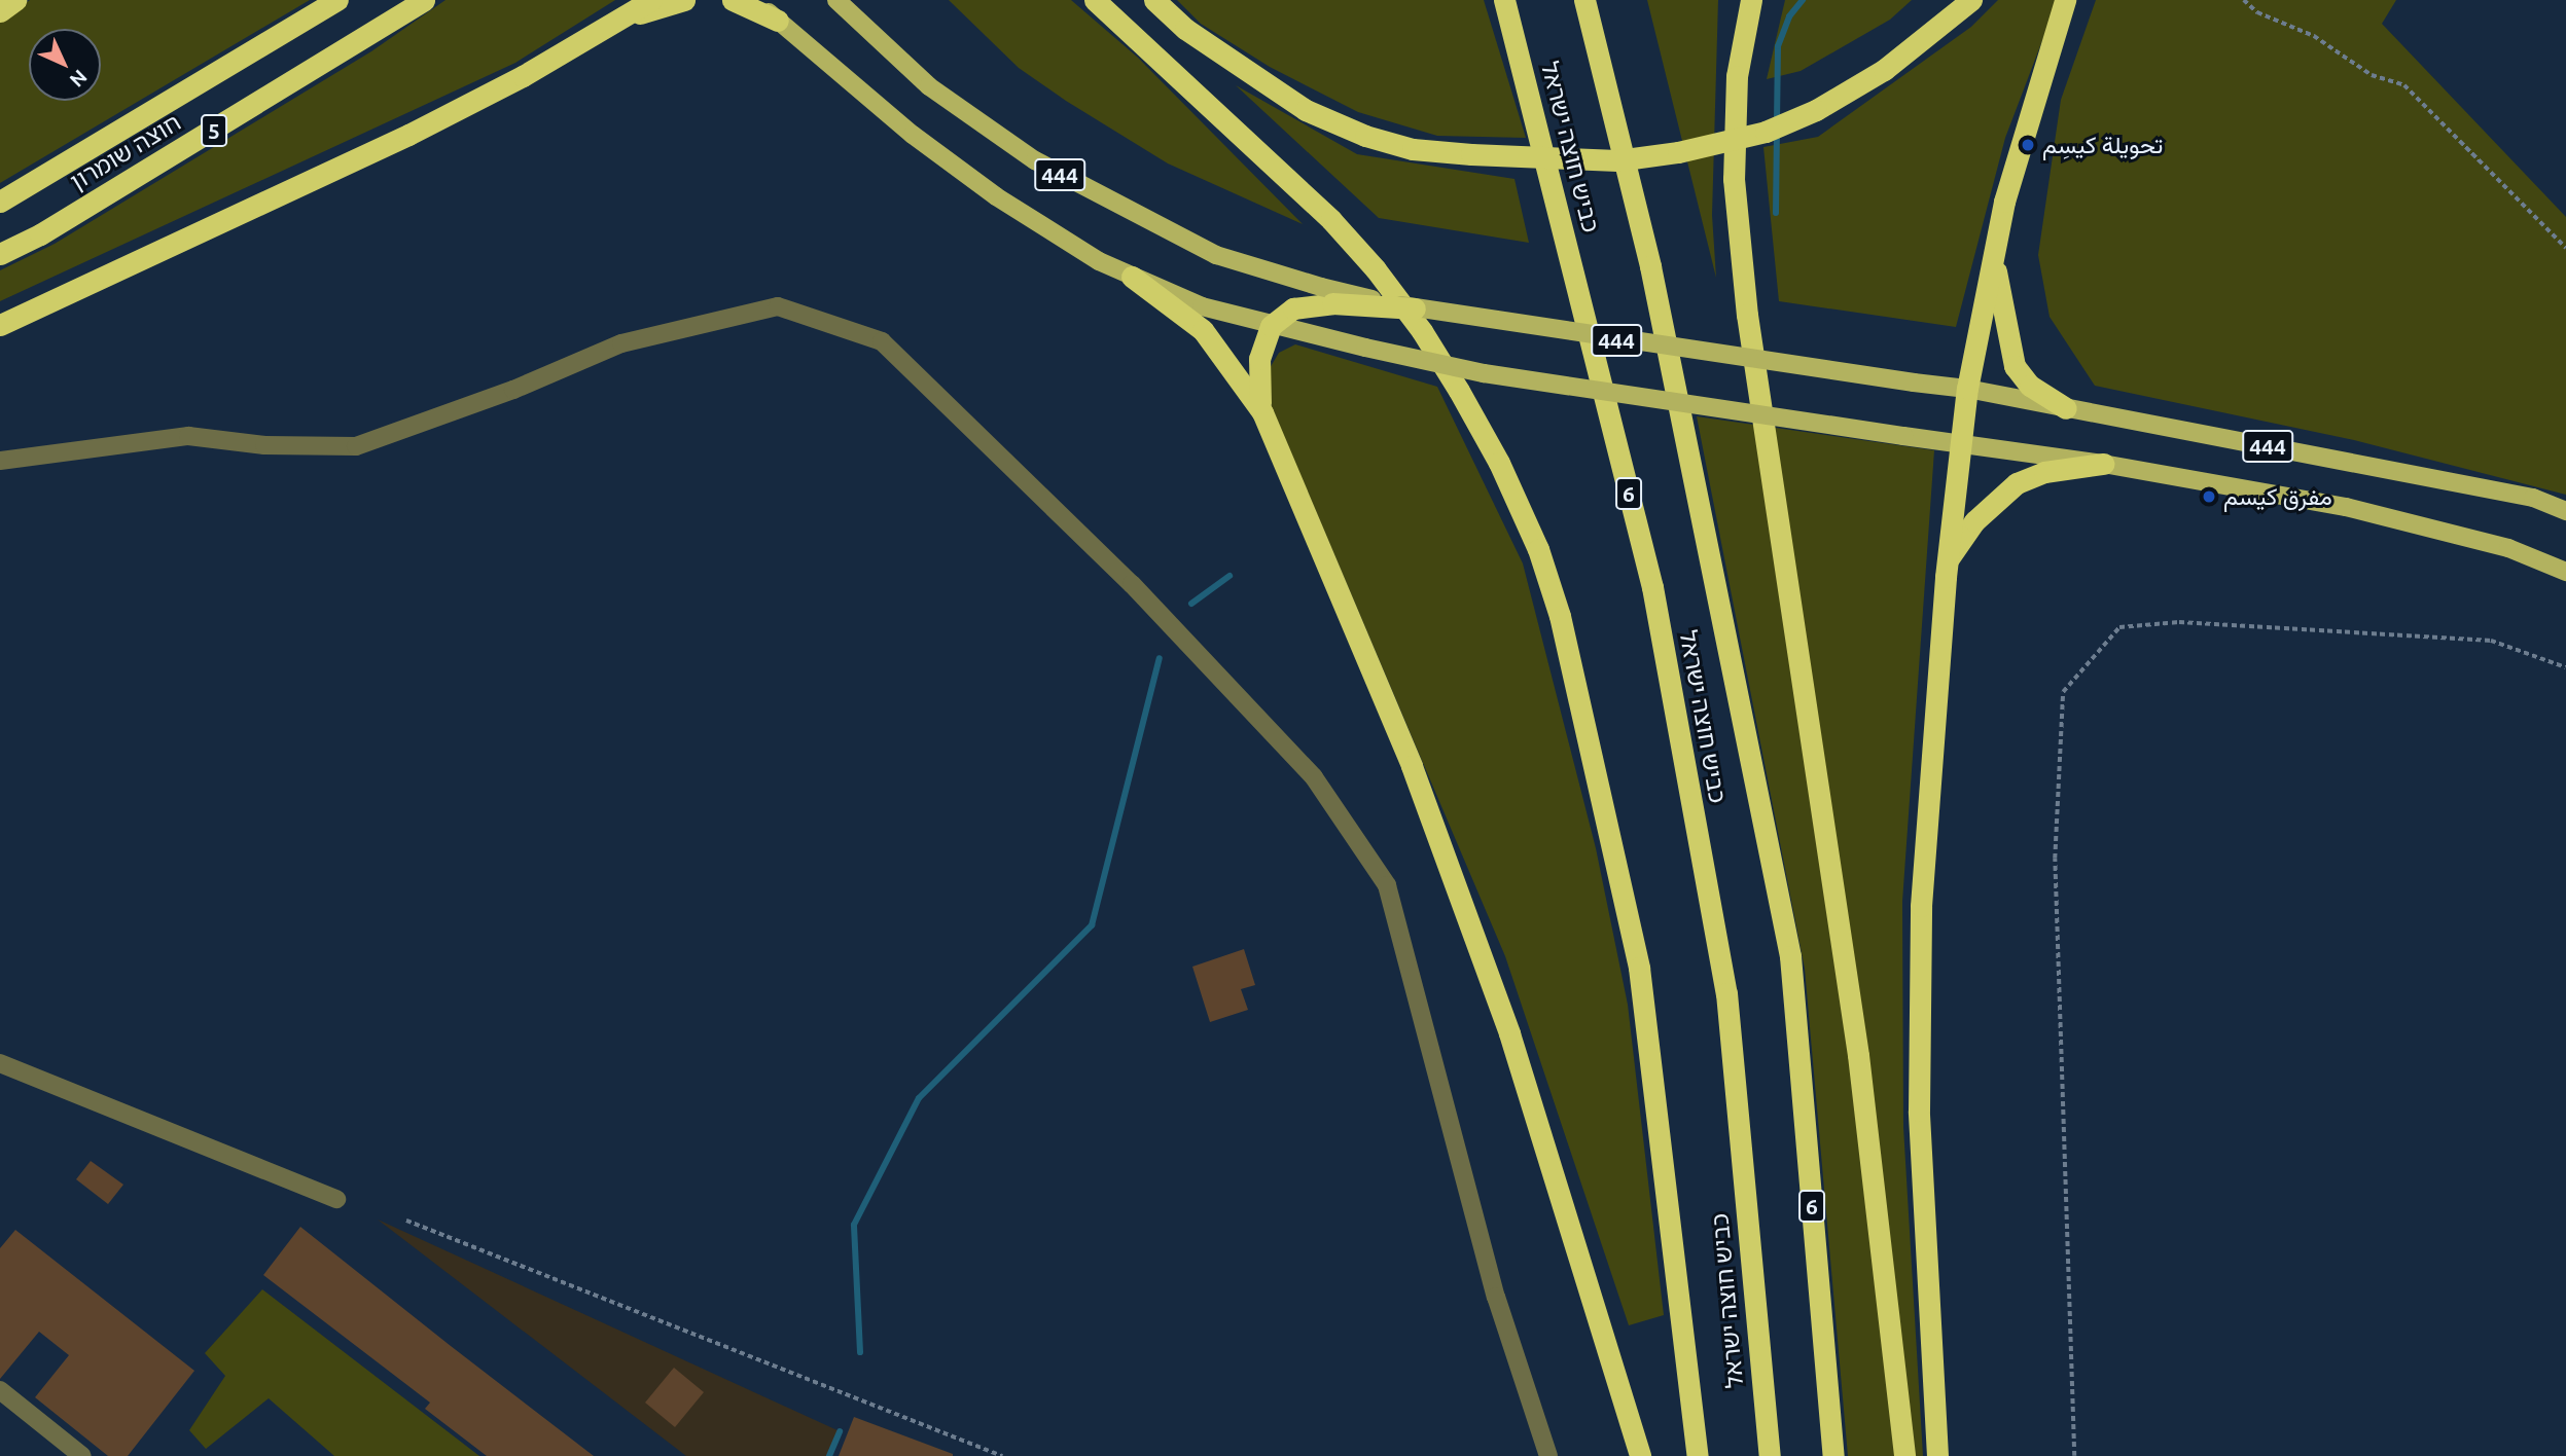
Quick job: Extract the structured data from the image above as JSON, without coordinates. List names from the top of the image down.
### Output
{
  "streets": {
    "highway": [
      "5",
      "כביש חוצה ישראל",
      "חוצה שומרון",
      "6"
    ],
    "main road": ["444"]
  },
  "places": ["تحويلة كيسِم", "مفرق كيسم"],
  "north": "bottom right"
}
